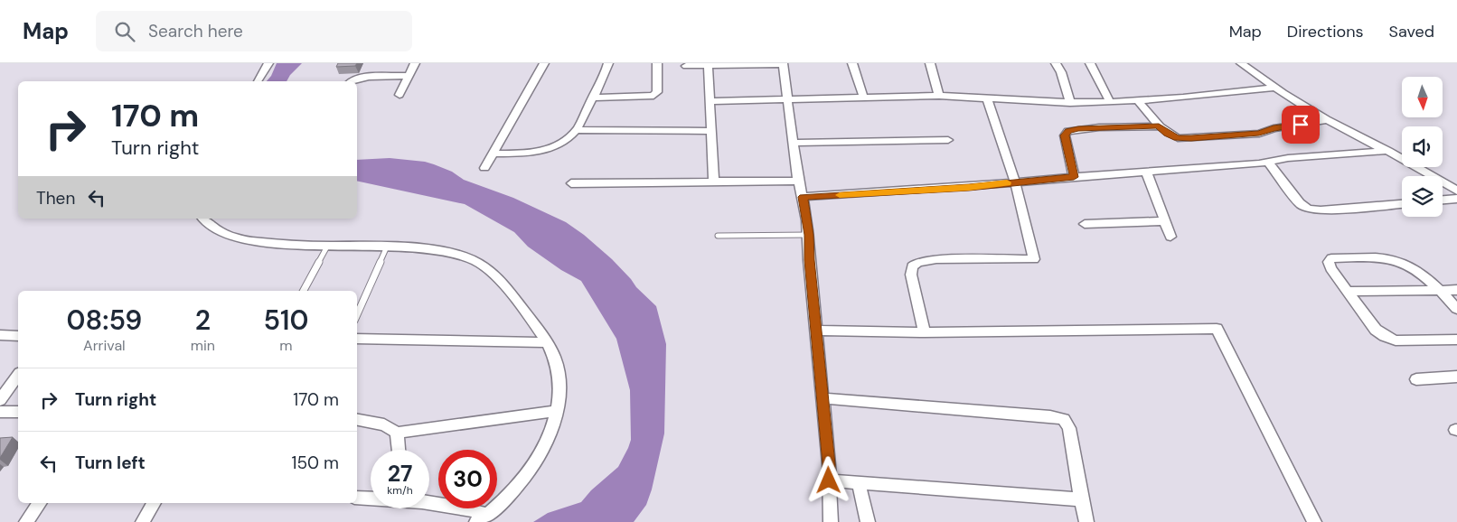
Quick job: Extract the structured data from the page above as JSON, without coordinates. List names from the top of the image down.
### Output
{
  "north": "bottom",
  "page": {
    "header": "Map",
    "search": "Search here",
    "nav": ["Map", "Directions", "Saved"],
    "turn": ["170 m", "Turn right"],
    "then": "Then",
    "eta": [
      "08:59",
      "Arrival",
      "2",
      "min",
      "510",
      "m"
    ],
    "list": [
      {
        "name": "Turn right",
        "value": "170 m"
      },
      {
        "name": "Turn left",
        "value": "150 m"
      }
    ],
    "speed": "27 km/h",
    "limit": "30"
  }
}
